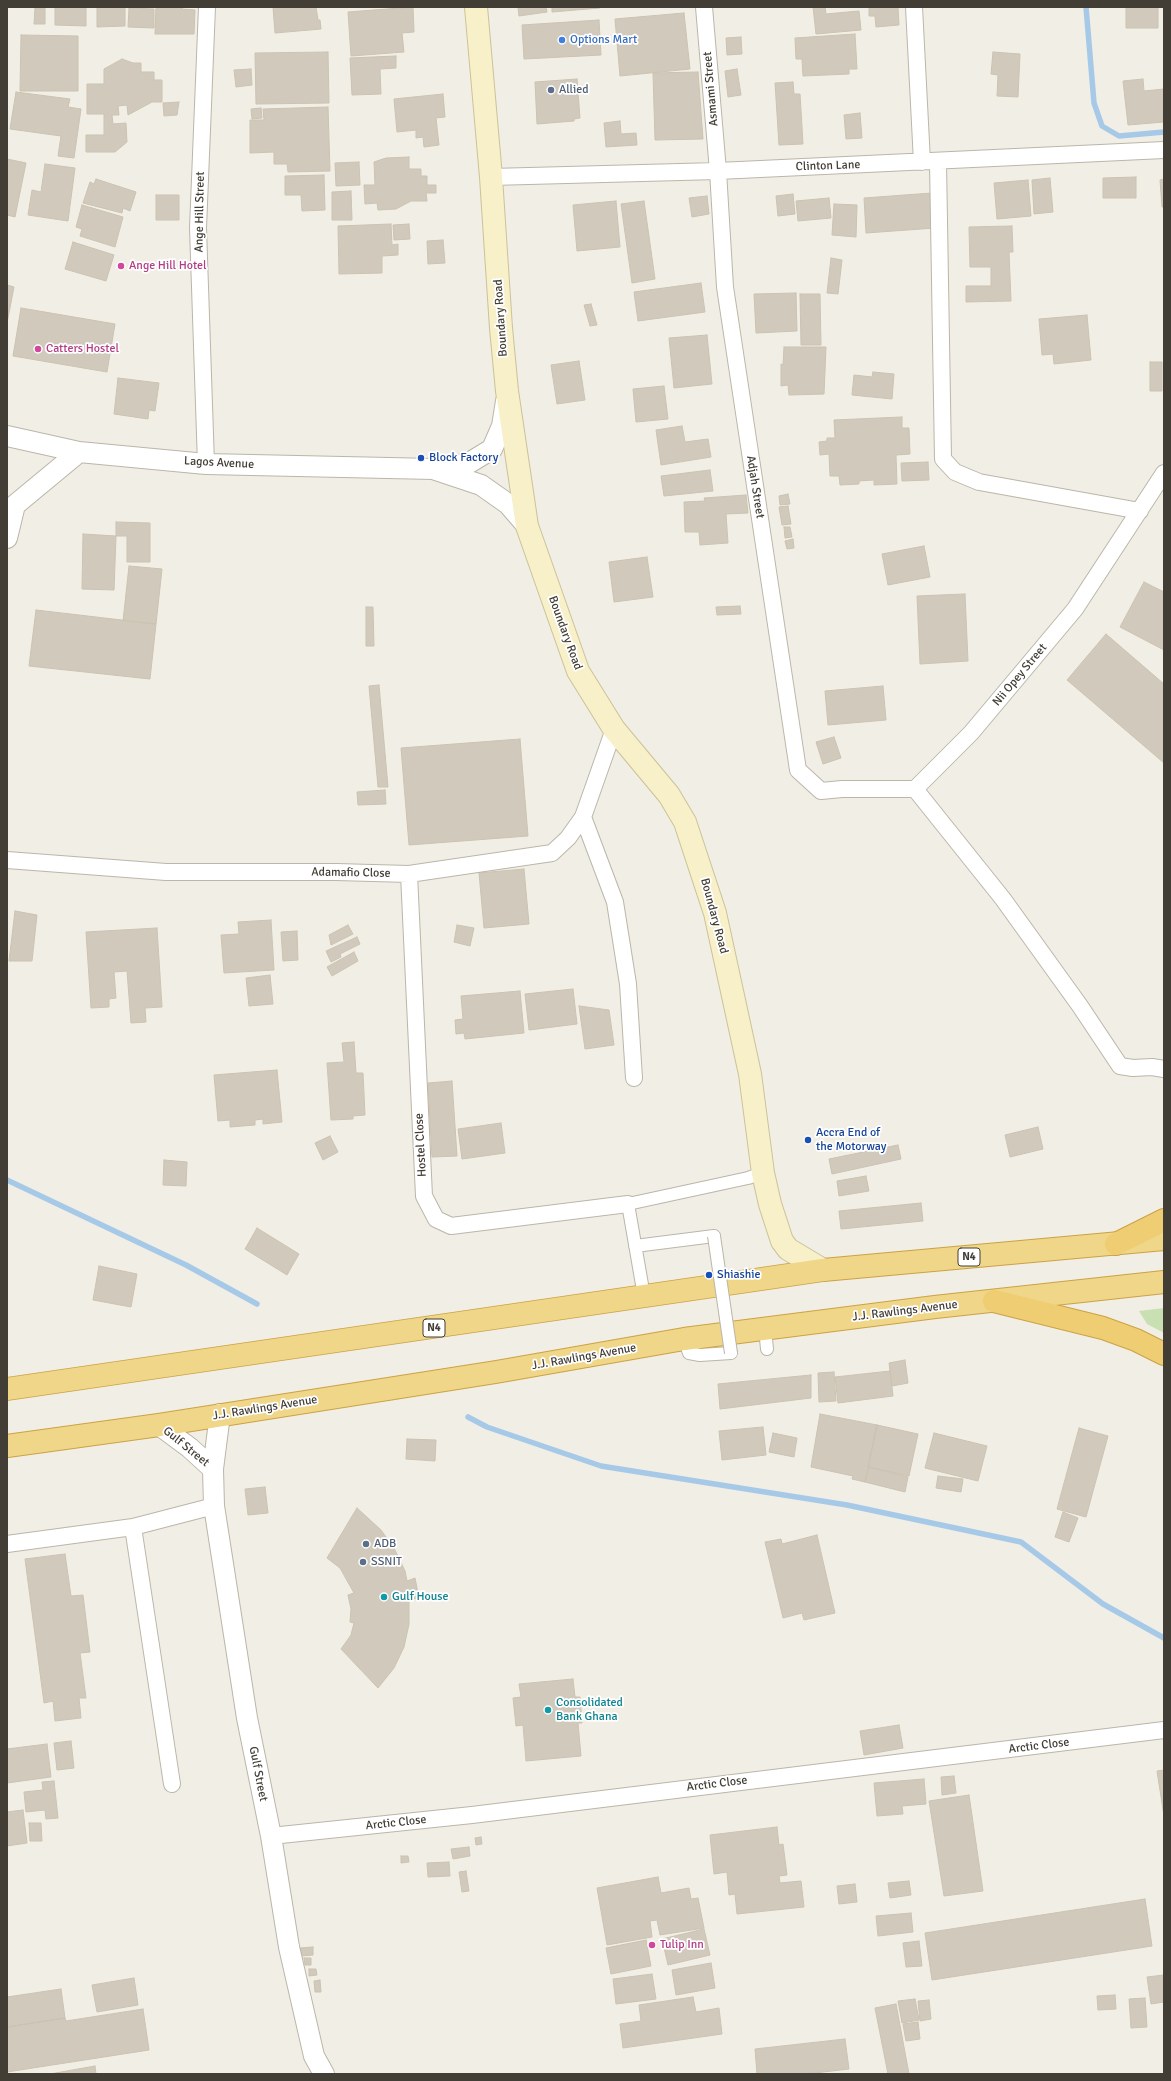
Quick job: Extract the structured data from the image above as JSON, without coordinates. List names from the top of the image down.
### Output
{
  "streets": {
    "highway": ["N4", "J.J. Rawlings Avenue"],
    "main road": ["Boundary Road"],
    "street": [
      "Asmami Street",
      "Clinton Lane",
      "Ange Hill Street",
      "Lagos Avenue",
      "Adjah Street",
      "Nii Opey Street",
      "Adamafio Close",
      "Hostel Close",
      "Gulf Street",
      "Arctic Close"
    ]
  },
  "crossings": [
    ["Asmami Street", "Clinton Lane"],
    ["Asmami Street", "Adjah Street"],
    ["Clinton Lane", "Boundary Road"],
    ["Clinton Lane", "Adjah Street"],
    ["Ange Hill Street", "Lagos Avenue"],
    ["Boundary Road", "Lagos Avenue"],
    ["Boundary Road", "Adamafio Close"],
    ["Boundary Road", "N4"],
    ["Adjah Street", "Nii Opey Street"],
    ["Adamafio Close", "Hostel Close"],
    ["J.J. Rawlings Avenue", "Gulf Street"],
    ["Gulf Street", "Arctic Close"]
  ],
  "places": [
    "Options Mart",
    "Allied",
    "Ange Hill Hotel",
    "Catters Hostel",
    "Block Factory",
    "Accra End of the Motorway",
    "Shiashie",
    "ADB",
    "SSNIT",
    "Gulf House",
    "Consolidated Bank Ghana",
    "Tulip Inn"
  ]
}
